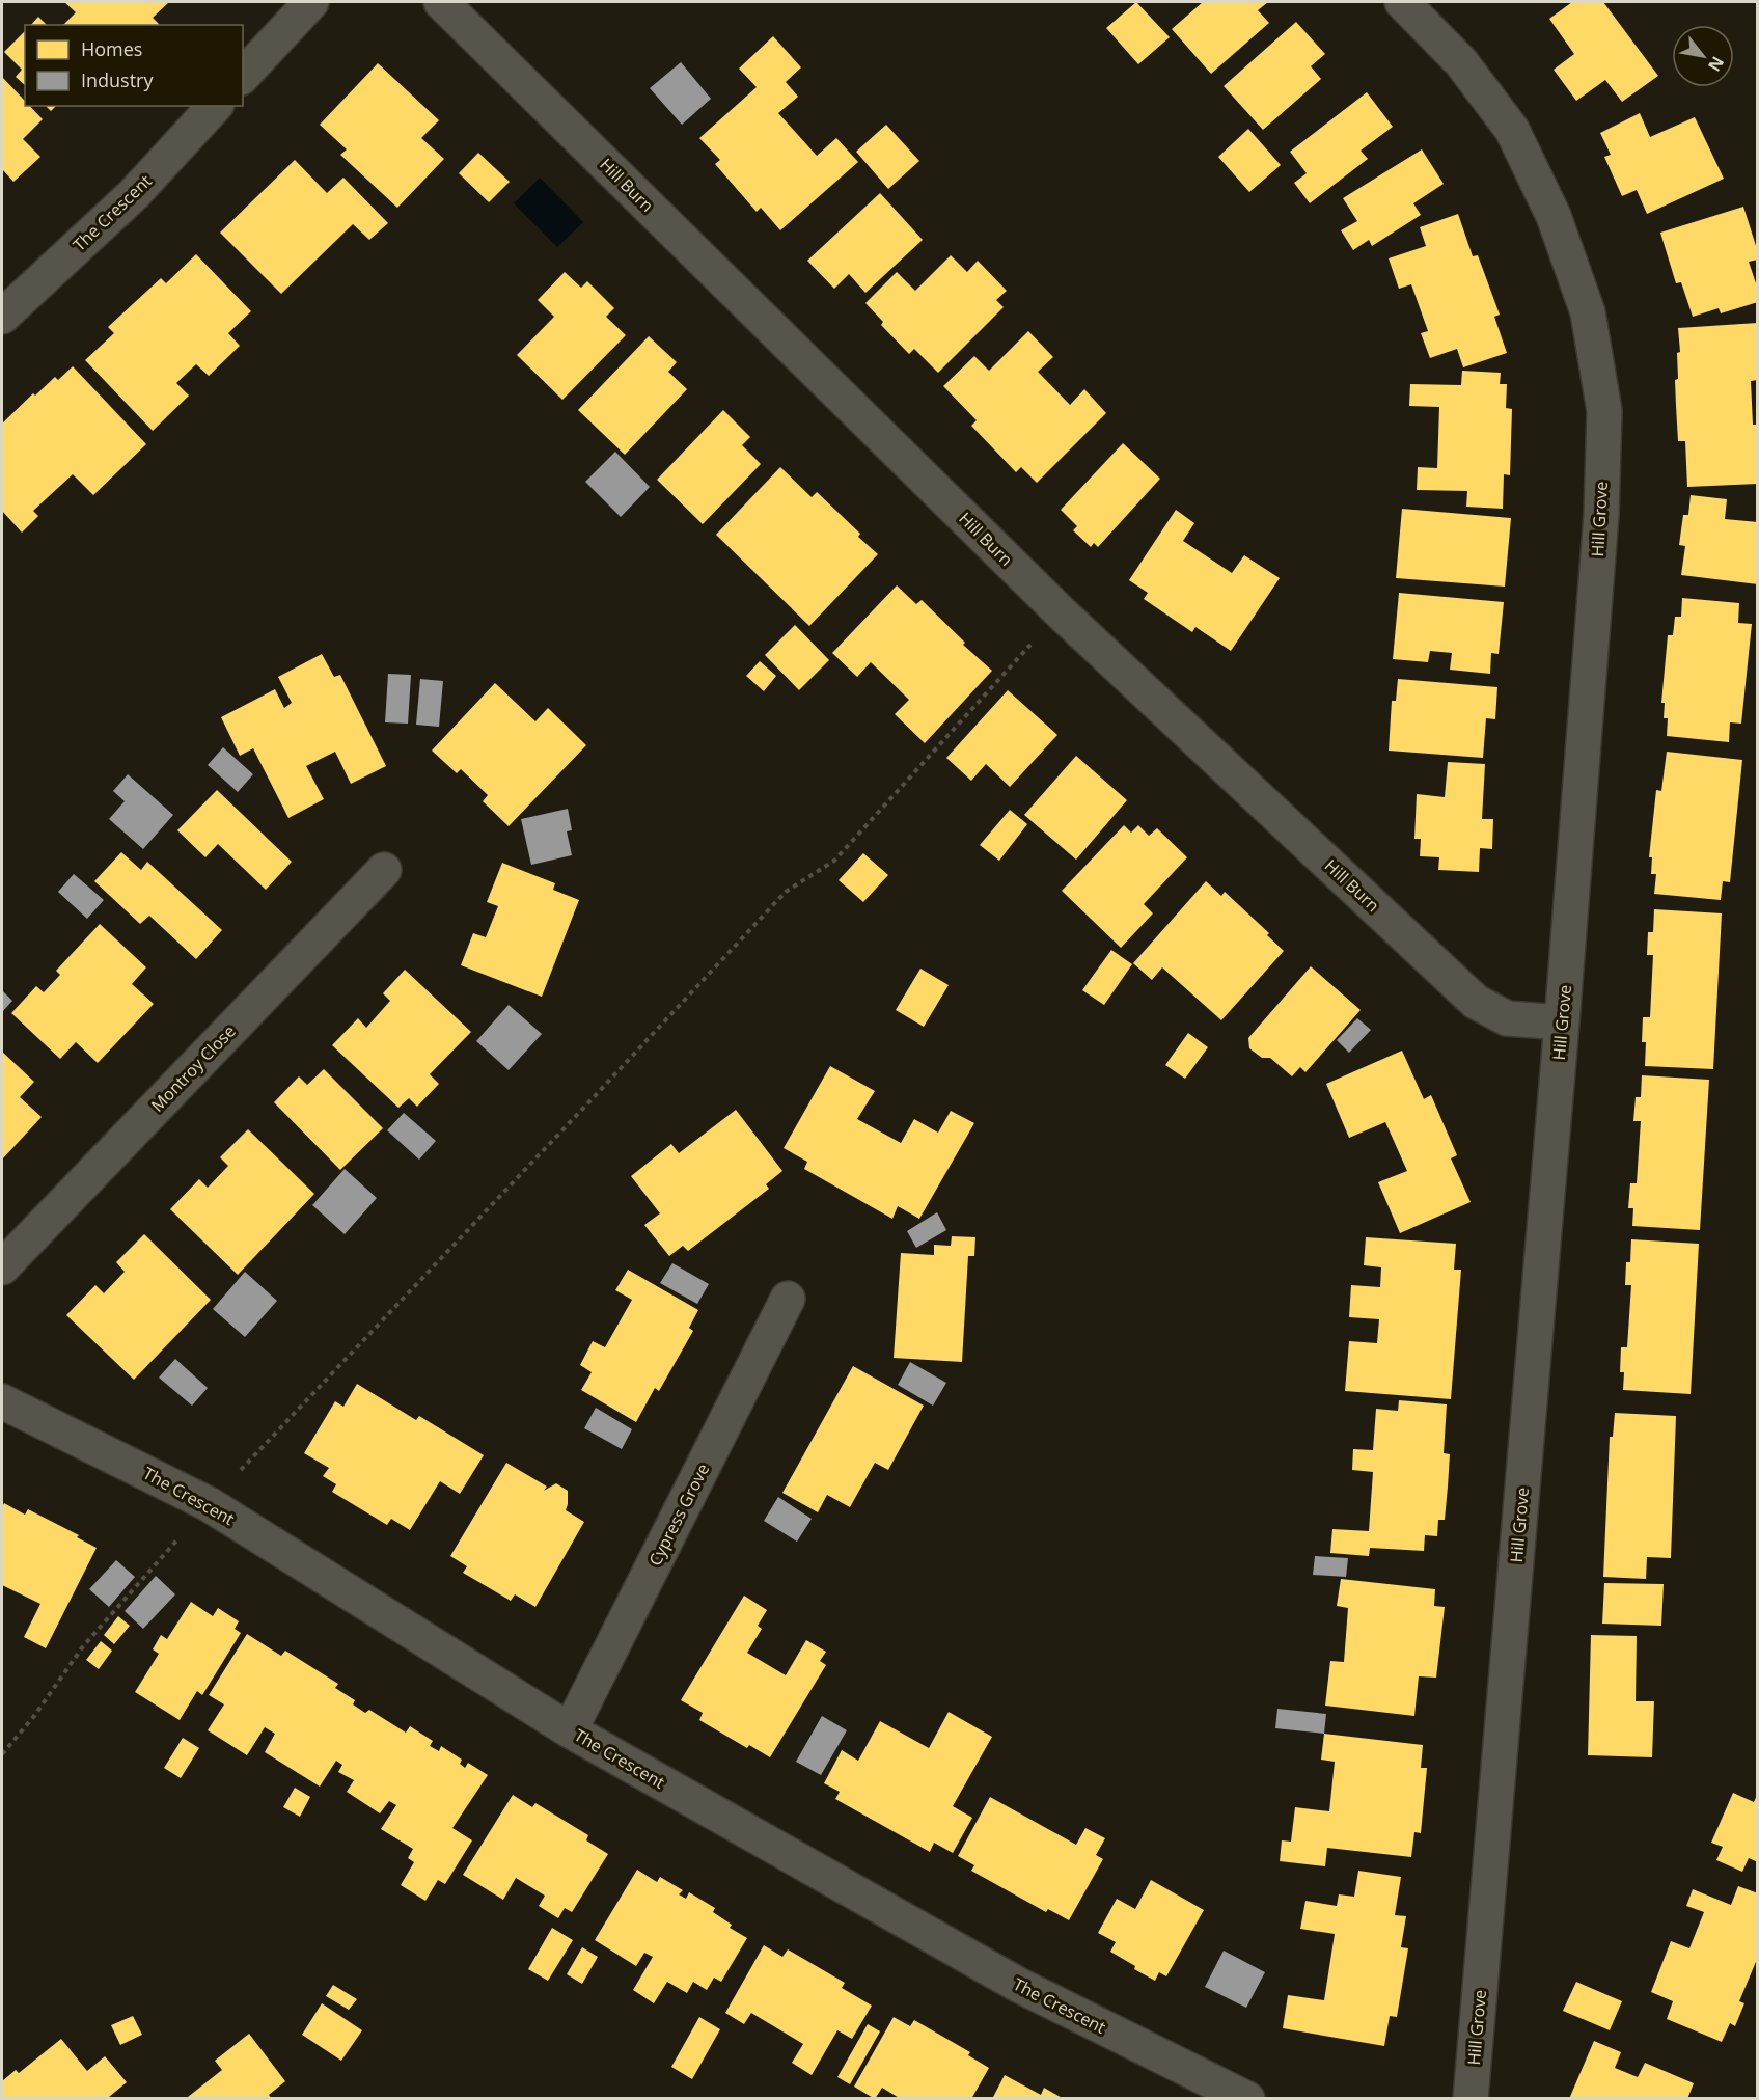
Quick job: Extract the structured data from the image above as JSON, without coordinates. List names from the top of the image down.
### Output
{
  "streets": {
    "street": [
      "Hill Burn",
      "The Crescent",
      "Hill Grove",
      "Montroy Close",
      "Cypress Grove"
    ]
  },
  "crossings": [
    ["Hill Burn", "Hill Grove"],
    ["The Crescent", "Cypress Grove"]
  ],
  "legend": ["Homes", "Industry"],
  "north": "bottom right"
}
